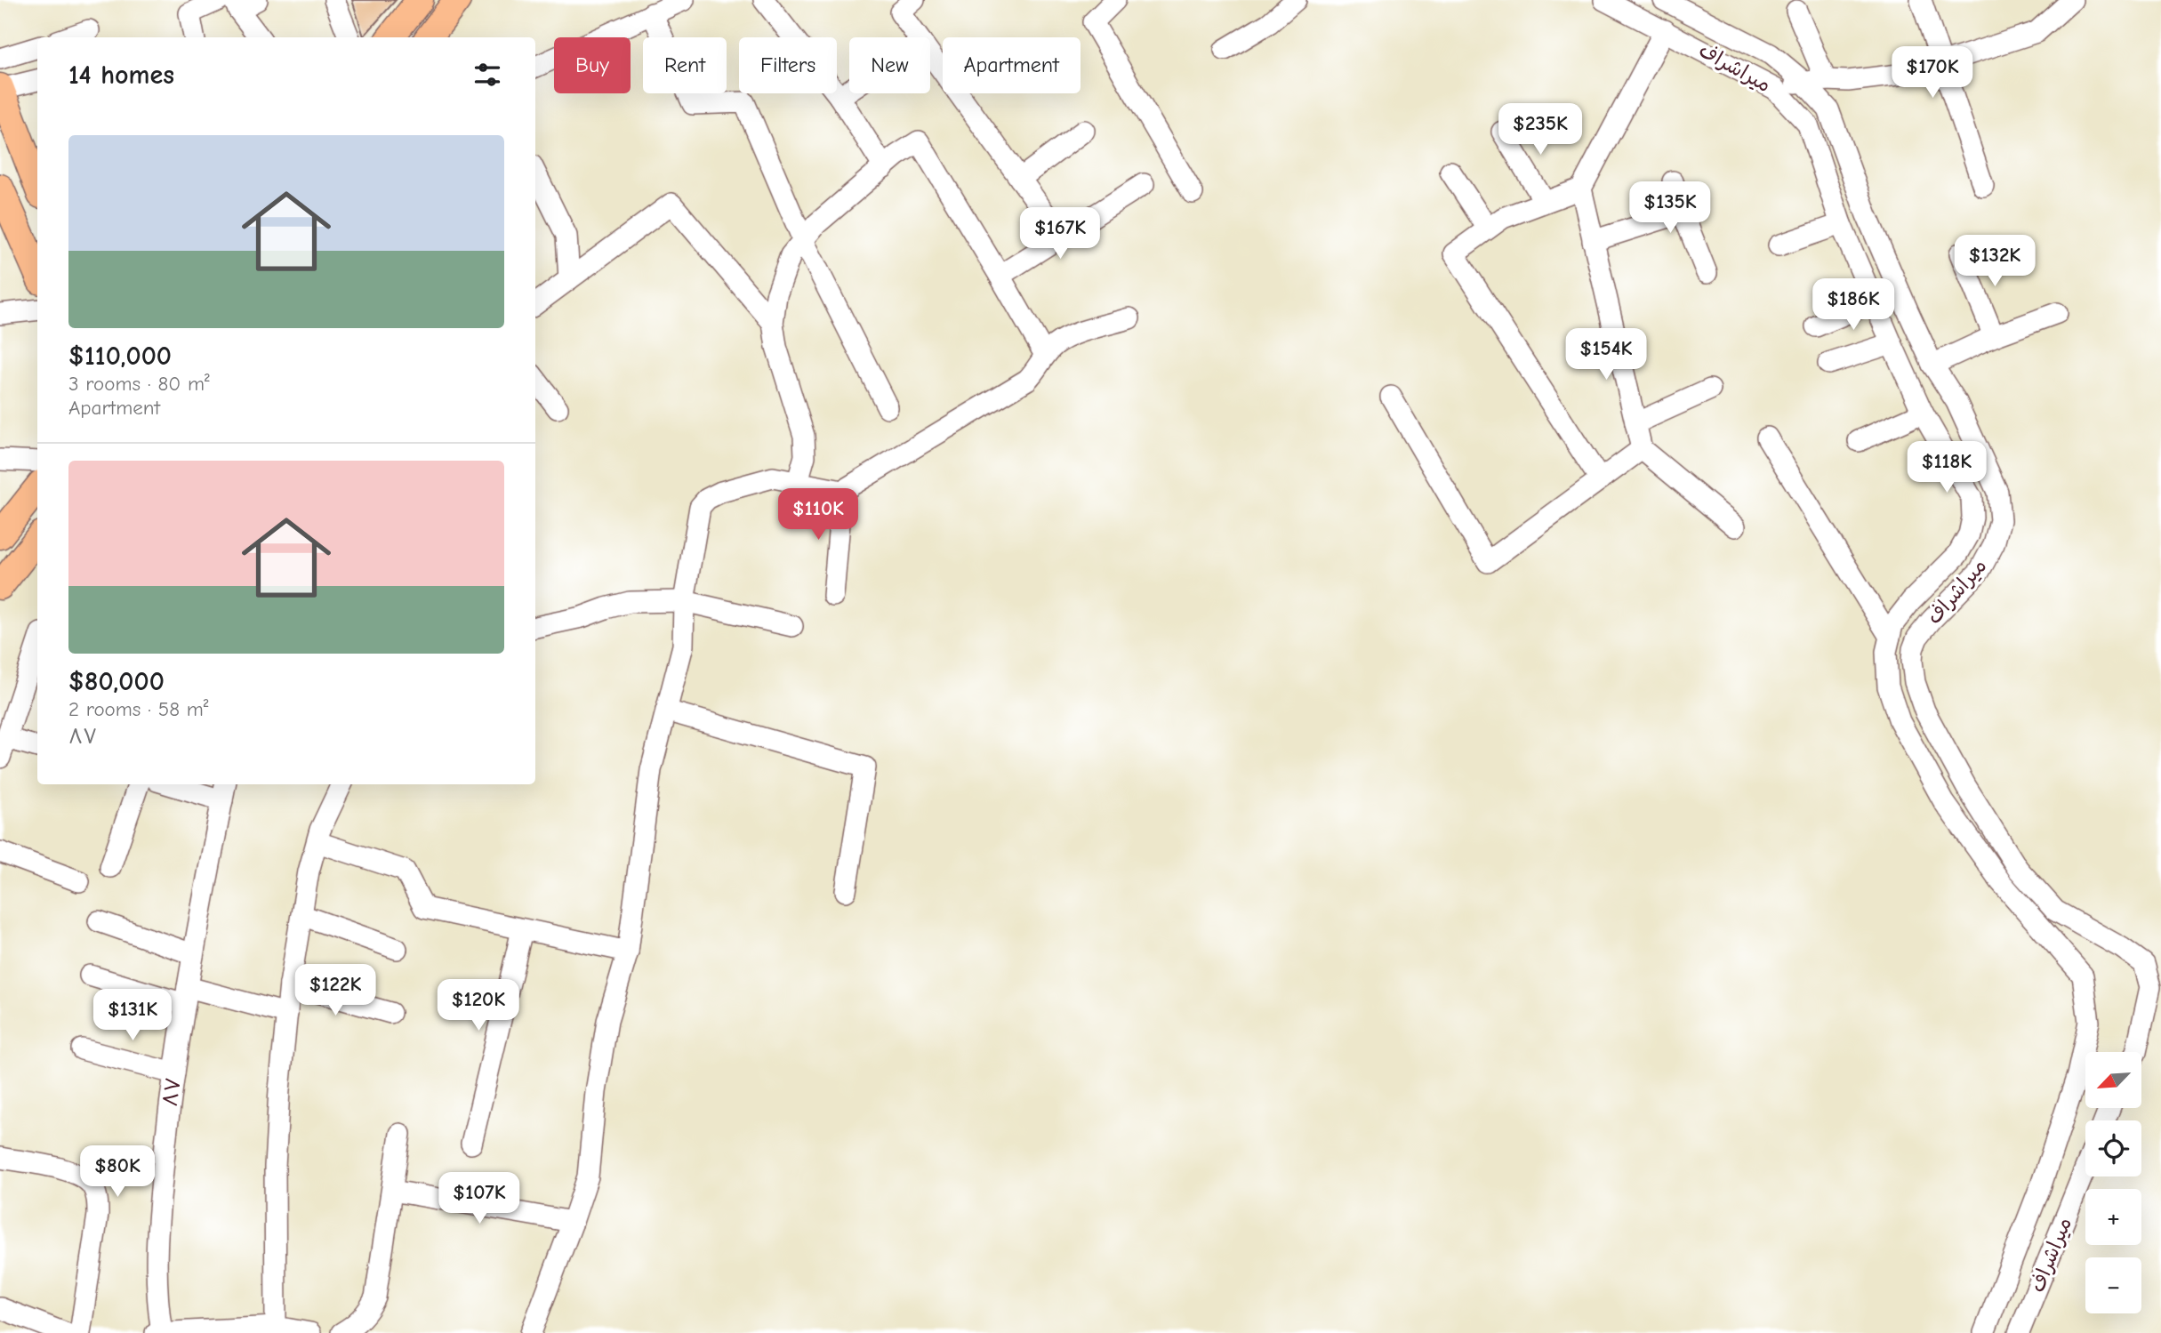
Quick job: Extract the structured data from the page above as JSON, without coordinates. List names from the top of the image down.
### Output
{
  "streets": {
    "street": ["میراشراف", "۸۷"]
  },
  "north": "bottom left",
  "page": {
    "chip": [
      "Buy",
      "Rent",
      "Filters",
      "New",
      "Apartment"
    ],
    "heading": "14 homes",
    "price": [
      "$170K",
      "$235K",
      "$135K",
      "$167K",
      "$132K",
      "$186K",
      "$154K",
      "$118K",
      "$110K",
      "$122K",
      "$120K",
      "$131K",
      "$80K",
      "$107K"
    ],
    "list": [
      {
        "name": "$110,000",
        "note": "3 rooms · 80 m² · Apartment"
      },
      {
        "name": "$80,000",
        "note": "2 rooms · 58 m² · ۸۷"
      }
    ],
    "map_buttons": ["+", "−"]
  }
}
